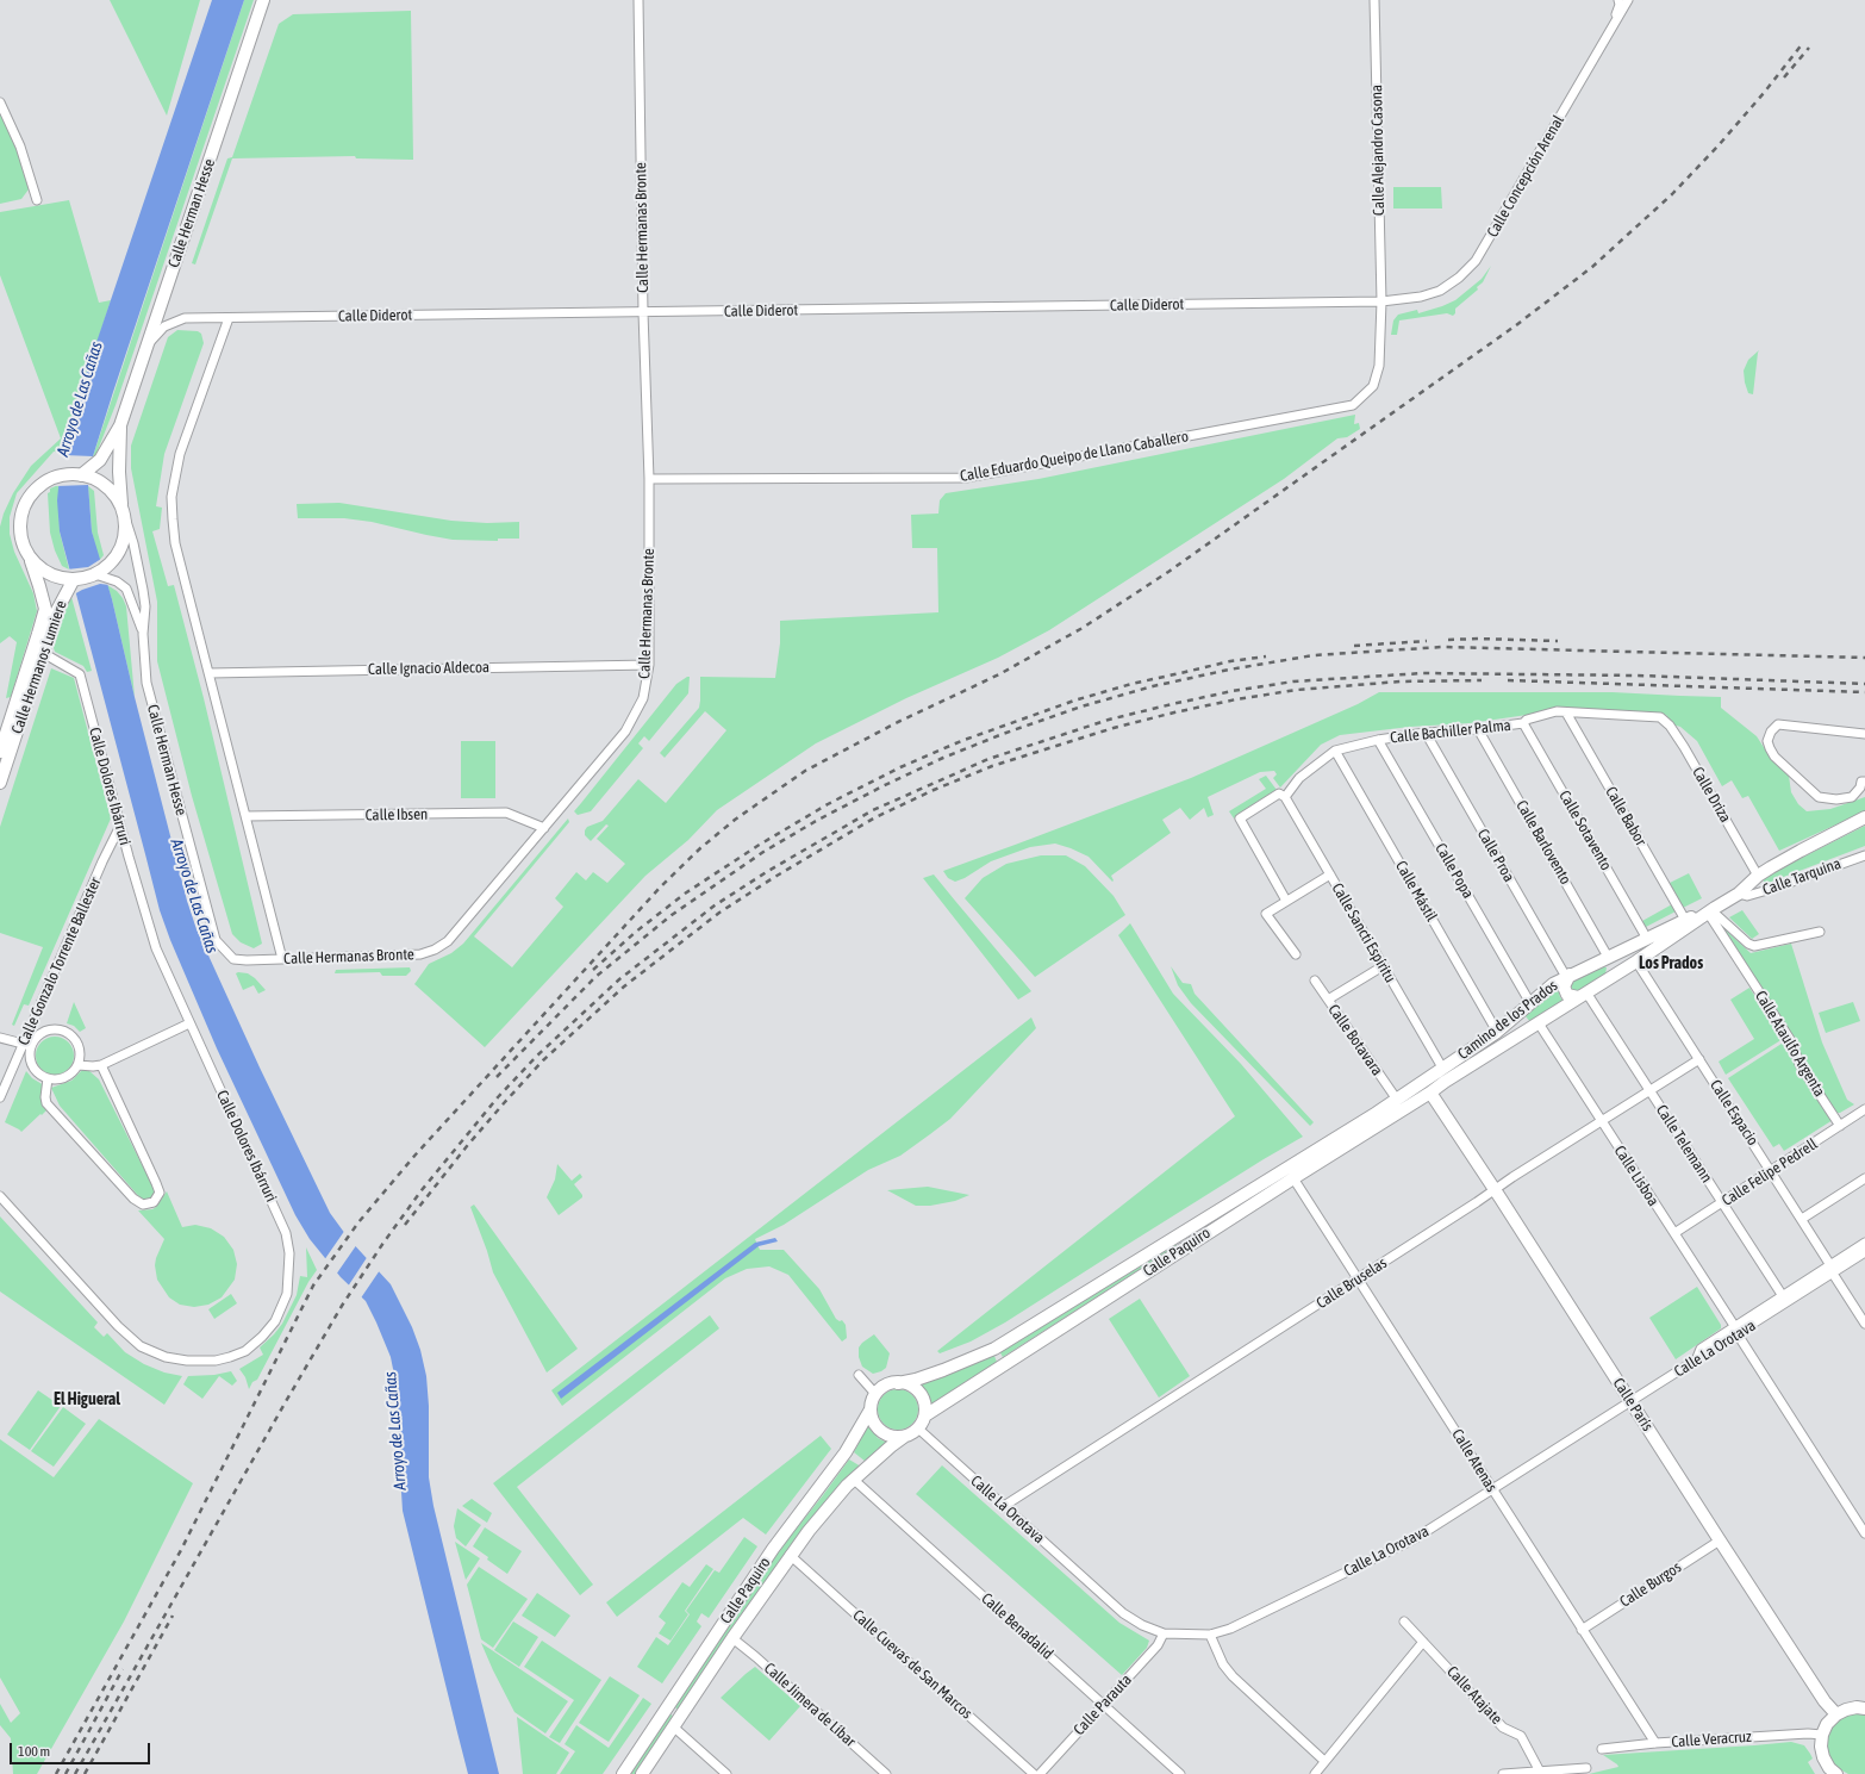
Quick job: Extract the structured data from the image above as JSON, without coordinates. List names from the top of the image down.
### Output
{
  "streets": {
    "main road": [
      "Calle Herman Hesse",
      "Calle Hermanos Lumiere",
      "Camino de los Prados",
      "Calle Paquiro",
      "Calle París"
    ],
    "street": [
      "Calle Alejandro Casona",
      "Calle Concepción Arenal",
      "Calle Hermanas Bronte",
      "Calle Diderot",
      "Calle Eduardo Queipo de Llano Caballero",
      "Calle Ignacio Aldecoa",
      "Calle Bachiller Palma",
      "Calle Dolores Ibárruri",
      "Calle Driza",
      "Calle Ibsen",
      "Calle Babor",
      "Calle Sotavento",
      "Calle Barlovento",
      "Calle Proa",
      "Calle Popa",
      "Calle Tarquina",
      "Calle Mástil",
      "Calle Sancti Espíritu",
      "Calle Gonzalo Torrente Ballester",
      "Calle Botavara",
      "Calle Ataulfo Argenta",
      "Calle Espacio",
      "Calle Telemann",
      "Calle Felipe Pedrell",
      "Calle Lisboa",
      "Calle Bruselas",
      "Calle La Orotava",
      "Calle Atenas",
      "Calle Burgos",
      "Calle Benadalid",
      "Calle Cuevas de San Marcos",
      "Calle Atajate",
      "Calle Jimera de Líbar",
      "Calle Parauta",
      "Calle Veracruz"
    ]
  },
  "crossings": [
    ["Calle Alejandro Casona", "Calle Concepción Arenal"],
    ["Calle Alejandro Casona", "Calle Diderot"],
    ["Calle Alejandro Casona", "Calle Eduardo Queipo de Llano Caballero"],
    ["Calle Concepción Arenal", "Calle Diderot"],
    ["Calle Concepción Arenal", "Calle Eduardo Queipo de Llano Caballero"],
    ["Calle Herman Hesse", "Calle Hermanas Bronte"],
    ["Calle Herman Hesse", "Calle Diderot"],
    ["Calle Herman Hesse", "Calle Hermanos Lumiere"],
    ["Calle Hermanas Bronte", "Calle Diderot"],
    ["Calle Hermanas Bronte", "Calle Eduardo Queipo de Llano Caballero"],
    ["Calle Hermanas Bronte", "Calle Ignacio Aldecoa"],
    ["Calle Hermanas Bronte", "Calle Ibsen"],
    ["Calle Diderot", "Calle Eduardo Queipo de Llano Caballero"],
    ["Calle Hermanos Lumiere", "Calle Dolores Ibárruri"],
    ["Calle Bachiller Palma", "Calle Driza"],
    ["Calle Bachiller Palma", "Calle Babor"],
    ["Calle Bachiller Palma", "Calle Sotavento"],
    ["Calle Bachiller Palma", "Calle Barlovento"],
    ["Calle Bachiller Palma", "Calle Proa"],
    ["Calle Bachiller Palma", "Calle Popa"],
    ["Calle Bachiller Palma", "Calle Mástil"],
    ["Calle Bachiller Palma", "Calle Sancti Espíritu"],
    ["Calle Dolores Ibárruri", "Calle Gonzalo Torrente Ballester"],
    ["Calle Driza", "Camino de los Prados"],
    ["Calle Babor", "Camino de los Prados"],
    ["Calle Sotavento", "Camino de los Prados"],
    ["Calle Barlovento", "Camino de los Prados"],
    ["Calle Proa", "Camino de los Prados"],
    ["Calle Popa", "Camino de los Prados"],
    ["Calle Tarquina", "Camino de los Prados"],
    ["Calle Mástil", "Camino de los Prados"],
    ["Calle Sancti Espíritu", "Camino de los Prados"],
    ["Camino de los Prados", "Calle Ataulfo Argenta"],
    ["Camino de los Prados", "Calle Espacio"],
    ["Camino de los Prados", "Calle Telemann"],
    ["Camino de los Prados", "Calle Lisboa"],
    ["Camino de los Prados", "Calle Paquiro"],
    ["Camino de los Prados", "Calle París"],
    ["Calle Botavara", "Calle Paquiro"],
    ["Calle Ataulfo Argenta", "Calle Felipe Pedrell"],
    ["Calle Espacio", "Calle Felipe Pedrell"],
    ["Calle Espacio", "Calle Bruselas"],
    ["Calle Espacio", "Calle La Orotava"],
    ["Calle Telemann", "Calle Felipe Pedrell"],
    ["Calle Telemann", "Calle Bruselas"],
    ["Calle Felipe Pedrell", "Calle Lisboa"],
    ["Calle Lisboa", "Calle Bruselas"],
    ["Calle Lisboa", "Calle La Orotava"],
    ["Calle Paquiro", "Calle La Orotava"],
    ["Calle Paquiro", "Calle París"],
    ["Calle Paquiro", "Calle Atenas"],
    ["Calle Paquiro", "Calle Benadalid"],
    ["Calle Paquiro", "Calle Cuevas de San Marcos"],
    ["Calle Paquiro", "Calle Jimera de Líbar"],
    ["Calle Bruselas", "Calle La Orotava"],
    ["Calle Bruselas", "Calle París"],
    ["Calle Bruselas", "Calle Atenas"],
    ["Calle La Orotava", "Calle París"],
    ["Calle La Orotava", "Calle Atenas"],
    ["Calle La Orotava", "Calle Parauta"],
    ["Calle París", "Calle Burgos"],
    ["Calle Atenas", "Calle Burgos"],
    ["Calle Atenas", "Calle Veracruz"],
    ["Calle Benadalid", "Calle Parauta"]
  ],
  "districts": ["Los Prados", "El Higueral"],
  "water": ["Arroyo de Las Cañas"],
  "scale_bar": "100 m"
}
